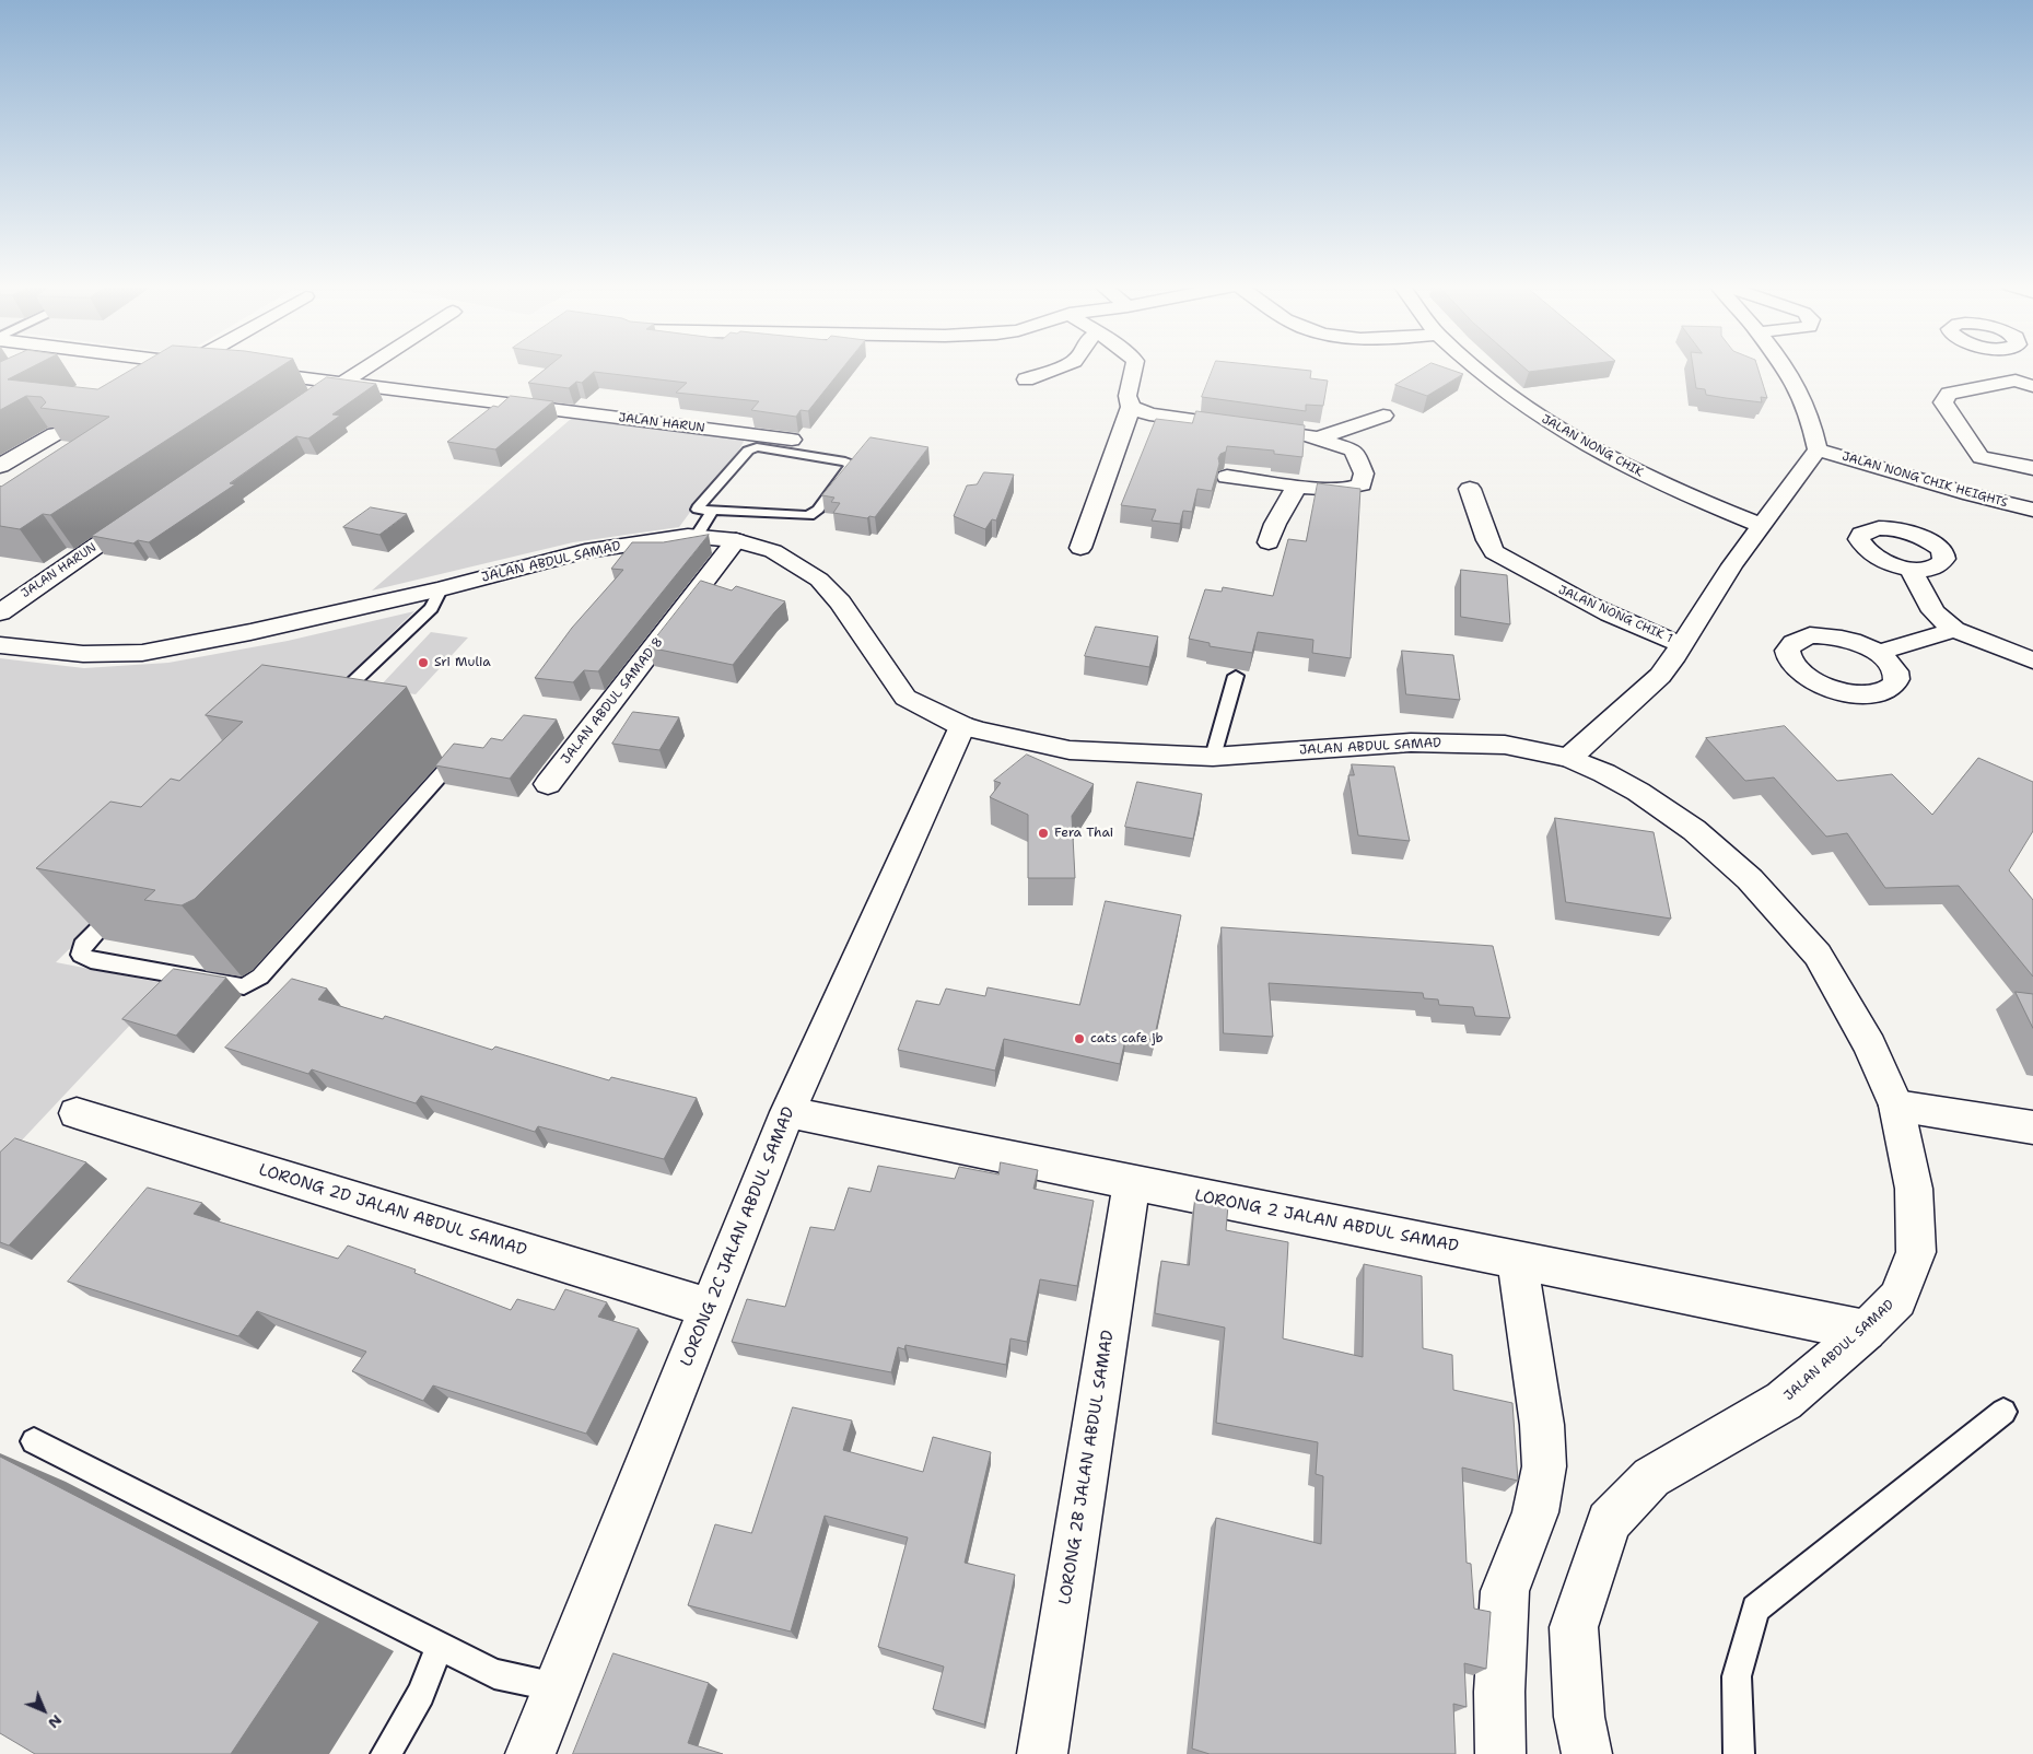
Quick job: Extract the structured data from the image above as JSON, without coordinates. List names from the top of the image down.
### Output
{
  "streets": {
    "street": [
      "JALAN HARUN",
      "JALAN NONG CHIK",
      "JALAN NONG CHIK HEIGHTS",
      "JALAN ABDUL SAMAD",
      "JALAN NONG CHIK 1",
      "JALAN ABDUL SAMAD 8",
      "LORONG 2D JALAN ABDUL SAMAD",
      "LORONG 2 JALAN ABDUL SAMAD",
      "LORONG 2C JALAN ABDUL SAMAD",
      "LORONG 2B JALAN ABDUL SAMAD"
    ]
  },
  "crossings": [
    ["JALAN ABDUL SAMAD", "JALAN ABDUL SAMAD 8"],
    ["JALAN ABDUL SAMAD", "LORONG 2 JALAN ABDUL SAMAD"],
    ["JALAN ABDUL SAMAD", "LORONG 2C JALAN ABDUL SAMAD"],
    ["LORONG 2D JALAN ABDUL SAMAD", "LORONG 2C JALAN ABDUL SAMAD"],
    ["LORONG 2 JALAN ABDUL SAMAD", "LORONG 2C JALAN ABDUL SAMAD"],
    ["LORONG 2 JALAN ABDUL SAMAD", "LORONG 2B JALAN ABDUL SAMAD"]
  ],
  "places": ["Sri Mulia", "Fera Thai", "cats cafe jb"],
  "north": "bottom right"
}
